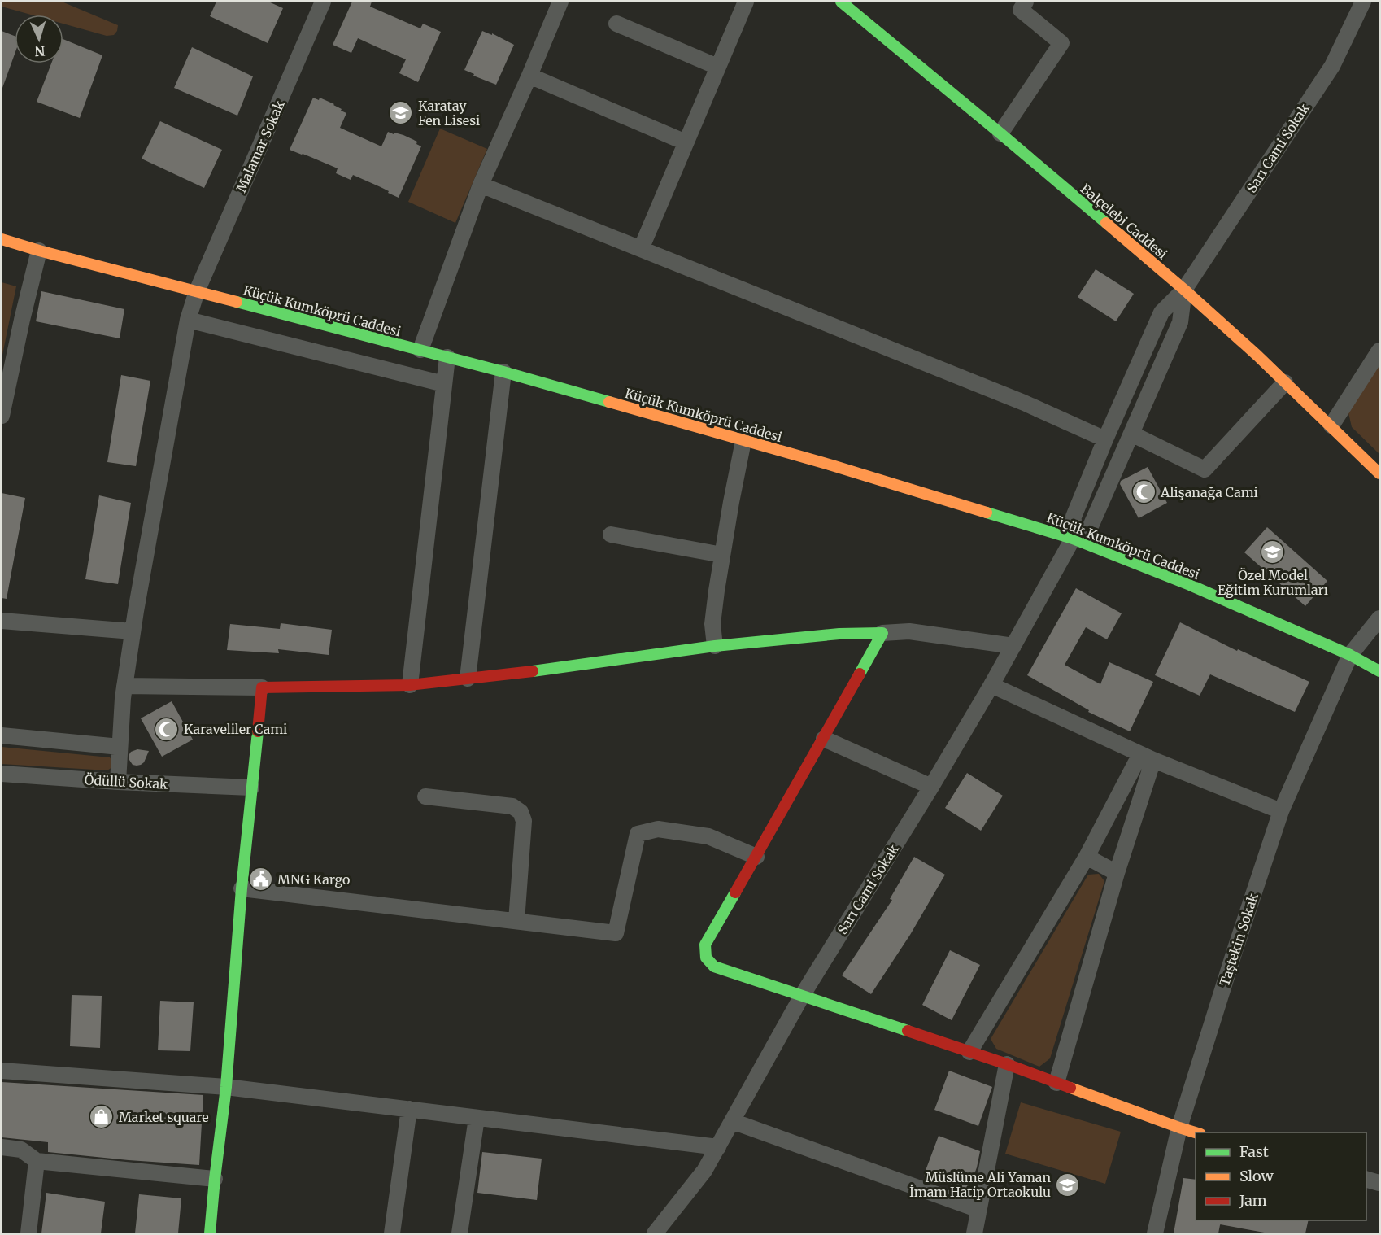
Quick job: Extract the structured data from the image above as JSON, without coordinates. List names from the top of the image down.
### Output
{
  "streets": {
    "street": [
      "Malamar Sokak",
      "Sarı Cami Sokak",
      "Balçelebi Caddesi",
      "Küçük Kumköprü Caddesi",
      "Ödüllü Sokak",
      "Taştekin Sokak"
    ]
  },
  "crossings": [
    ["Malamar Sokak", "Küçük Kumköprü Caddesi"],
    ["Malamar Sokak", "Ödüllü Sokak"],
    ["Sarı Cami Sokak", "Balçelebi Caddesi"],
    ["Sarı Cami Sokak", "Küçük Kumköprü Caddesi"],
    ["Küçük Kumköprü Caddesi", "Taştekin Sokak"]
  ],
  "places": {
    "school or university": ["Karatay Fen Lisesi", "Özel Model Eğitim Kurumları", "Müslüme Ali Yaman İmam Hatip Ortaokulu"],
    "mosque": ["Alişanağa Cami", "Karaveliler Cami"],
    "public building": ["MNG Kargo"],
    "shop": ["Market square"]
  },
  "legend": ["Fast", "Slow", "Jam"],
  "north": "bottom"
}
